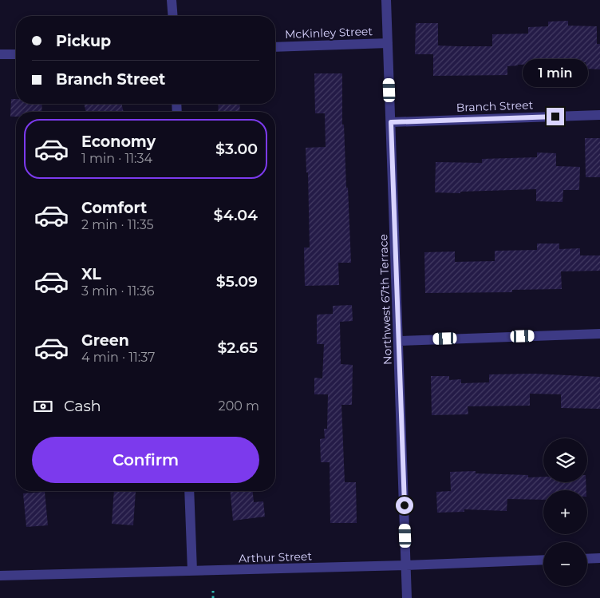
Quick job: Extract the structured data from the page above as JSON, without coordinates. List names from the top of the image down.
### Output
{
  "streets": {
    "street": [
      "McKinley Street",
      "Branch Street",
      "Northwest 67th Terrace",
      "Arthur Street"
    ]
  },
  "crossings": [
    ["McKinley Street", "Northwest 67th Terrace"],
    ["Branch Street", "Northwest 67th Terrace"],
    ["Northwest 67th Terrace", "Arthur Street"]
  ],
  "page": {
    "banner": ["Pickup", "Branch Street"],
    "bubble": "1 min",
    "list": [
      {
        "name": "Economy",
        "note": "1 min · 11:34",
        "value": "$3.00"
      },
      {
        "name": "Comfort",
        "note": "2 min · 11:35",
        "value": "$4.04"
      },
      {
        "name": "XL",
        "note": "3 min · 11:36",
        "value": "$5.09"
      },
      {
        "name": "Green",
        "note": "4 min · 11:37",
        "value": "$2.65"
      }
    ],
    "pay": ["Cash", "200 m"],
    "buttons": "Confirm",
    "map_buttons": ["+", "−"]
  }
}
